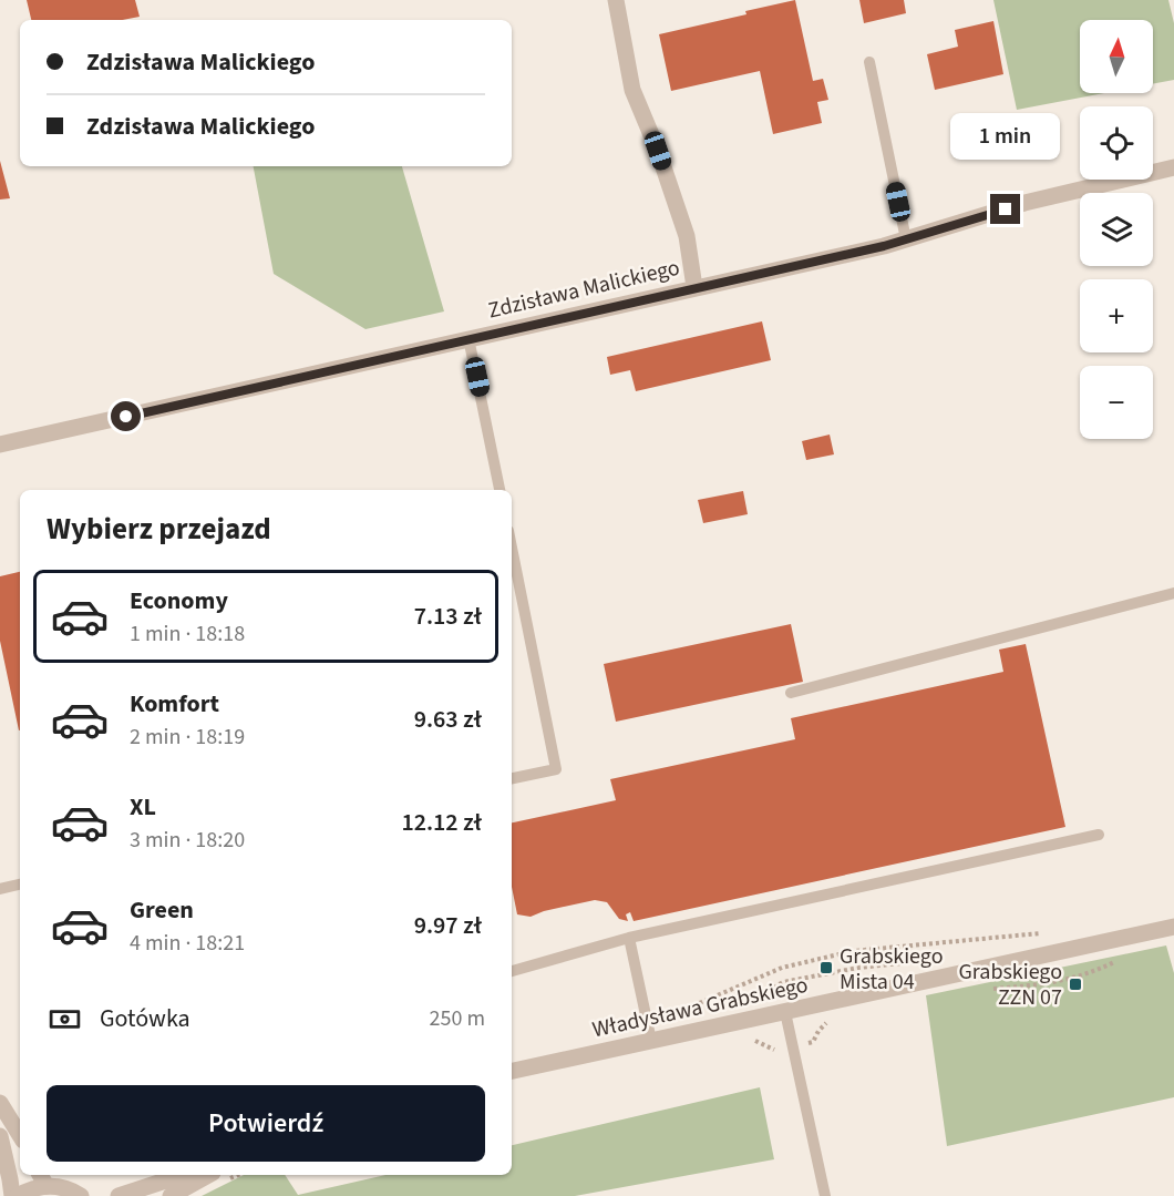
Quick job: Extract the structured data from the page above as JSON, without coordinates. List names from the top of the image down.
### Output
{
  "streets": {
    "street": ["Zdzisława Malickiego", "Władysława Grabskiego"]
  },
  "places": {
    "transit": ["Grabskiego Mista 04", "Grabskiego ZZN 07"]
  },
  "north": "top",
  "page": {
    "map_buttons": ["+", "−"],
    "banner": ["Zdzisława Malickiego", "Zdzisława Malickiego"],
    "bubble": "1 min",
    "heading": "Wybierz przejazd",
    "list": [
      {
        "name": "Economy",
        "note": "1 min · 18:18",
        "value": "7.13 zł"
      },
      {
        "name": "Komfort",
        "note": "2 min · 18:19",
        "value": "9.63 zł"
      },
      {
        "name": "XL",
        "note": "3 min · 18:20",
        "value": "12.12 zł"
      },
      {
        "name": "Green",
        "note": "4 min · 18:21",
        "value": "9.97 zł"
      }
    ],
    "pay": ["Gotówka", "250 m"],
    "buttons": "Potwierdź"
  }
}
